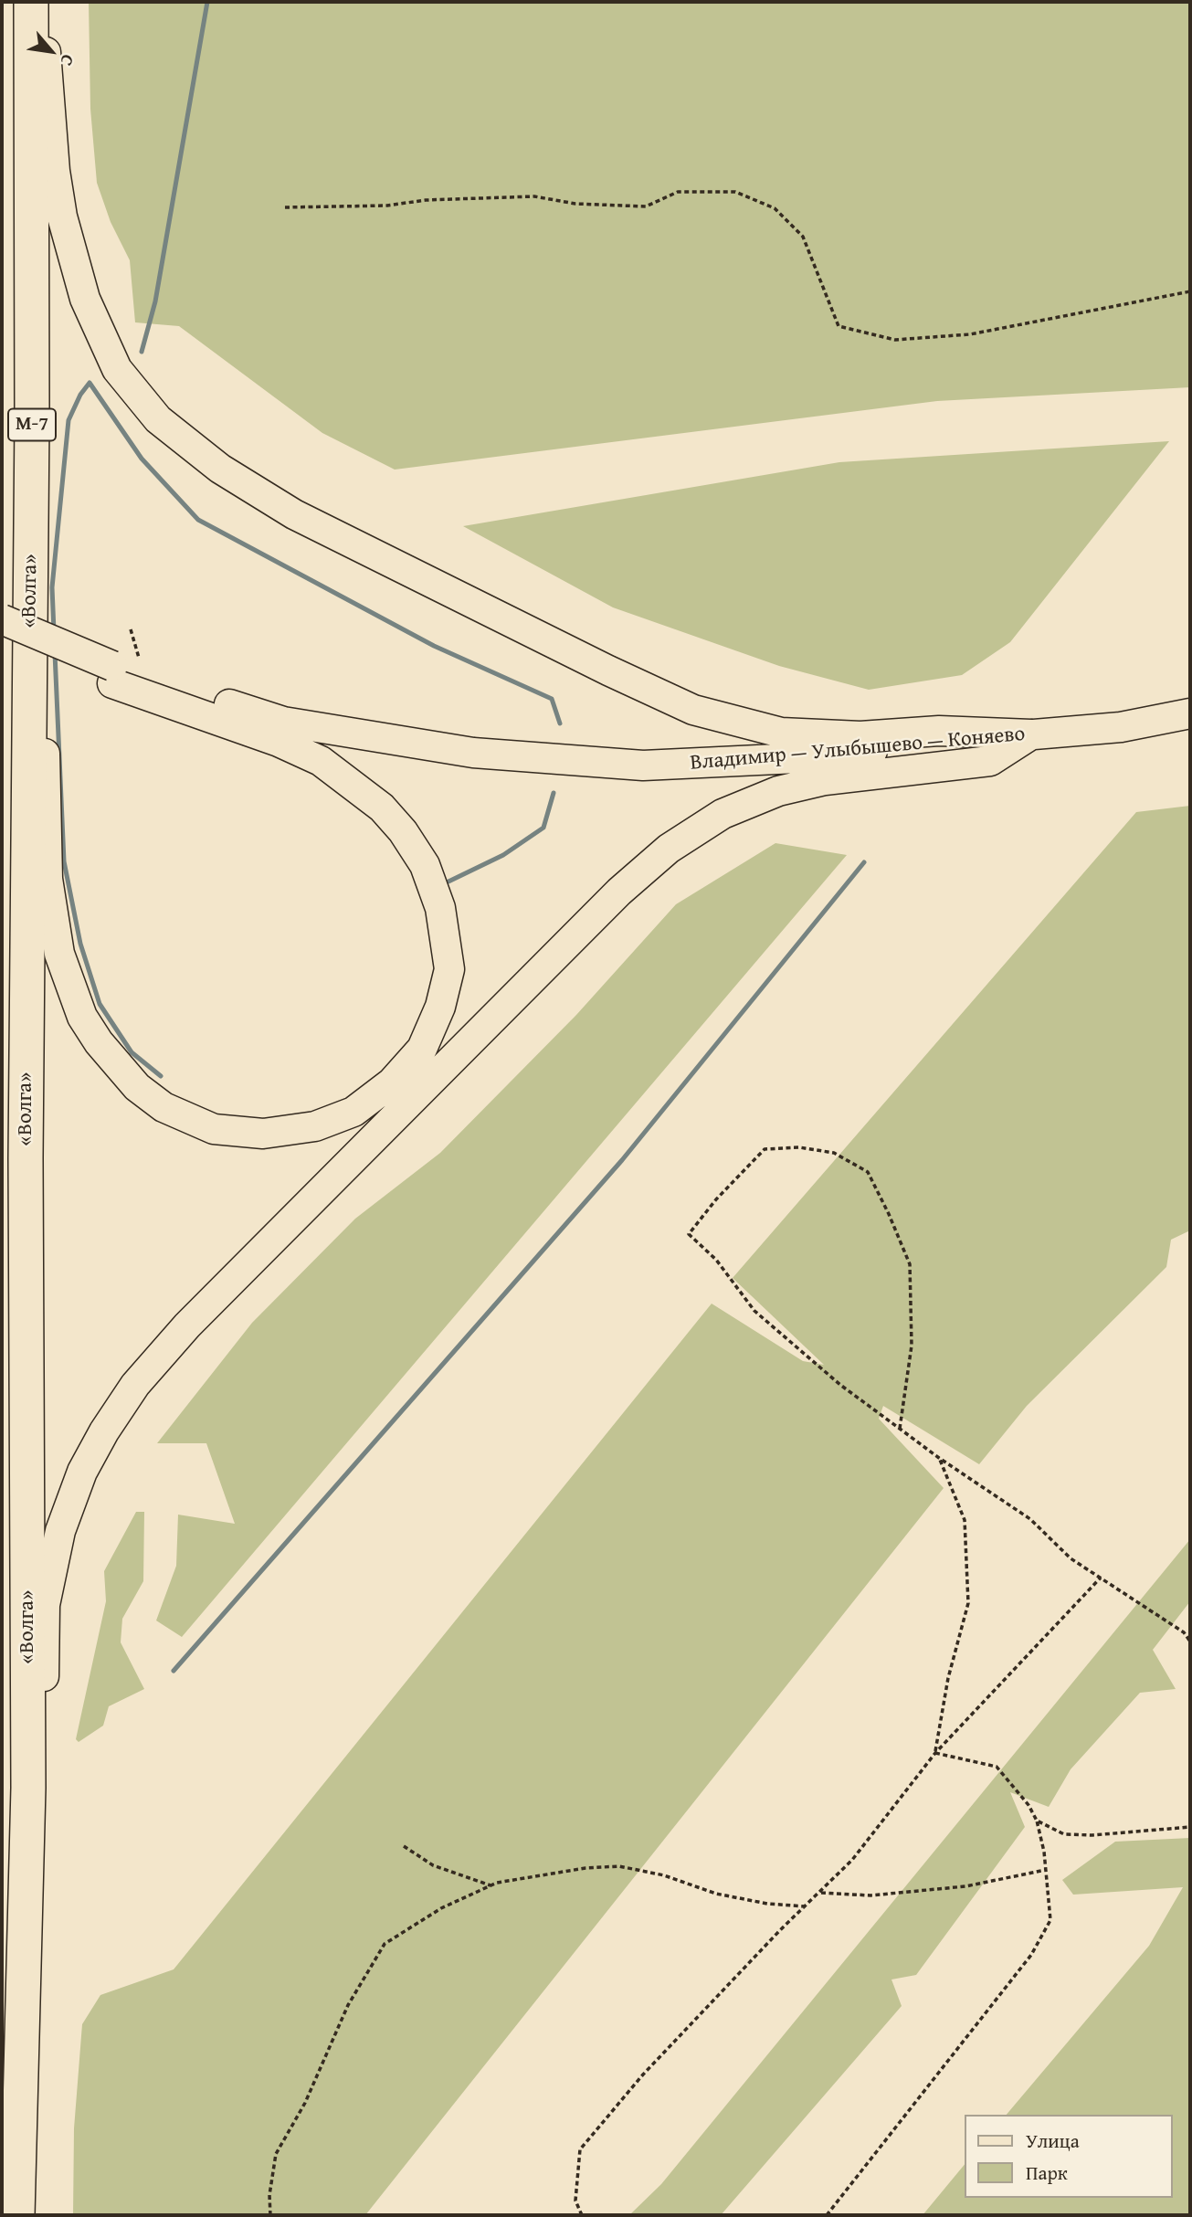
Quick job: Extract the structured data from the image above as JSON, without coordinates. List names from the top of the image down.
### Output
{
  "streets": {
    "highway": ["М-7", "«Волга»"],
    "main road": ["Владимир — Улыбышево — Коняево"]
  },
  "crossings": [
    ["«Волга»", "Владимир — Улыбышево — Коняево"]
  ],
  "legend": ["Улица", "Парк"],
  "north": "bottom right"
}
